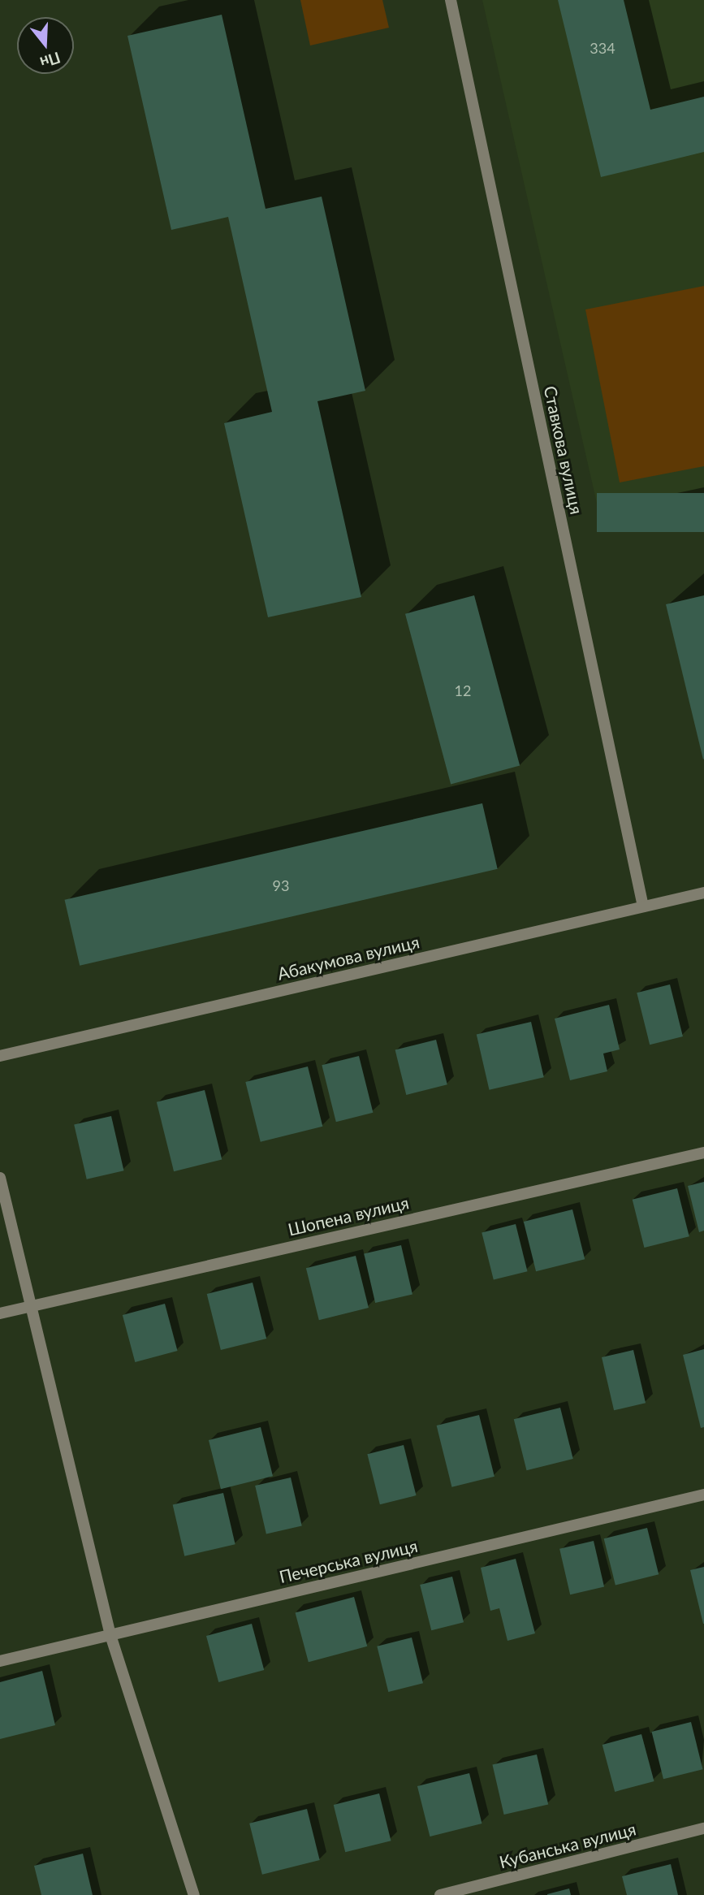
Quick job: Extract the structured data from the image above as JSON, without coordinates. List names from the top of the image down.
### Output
{
  "streets": {
    "street": [
      "Ставкова вулиця",
      "Абакумова вулиця",
      "Шопена вулиця",
      "Печерська вулиця",
      "Кубанська вулиця"
    ]
  },
  "crossings": [
    ["Ставкова вулиця", "Абакумова вулиця"]
  ],
  "house_numbers": ["334", "12", "93"],
  "north": "bottom"
}
